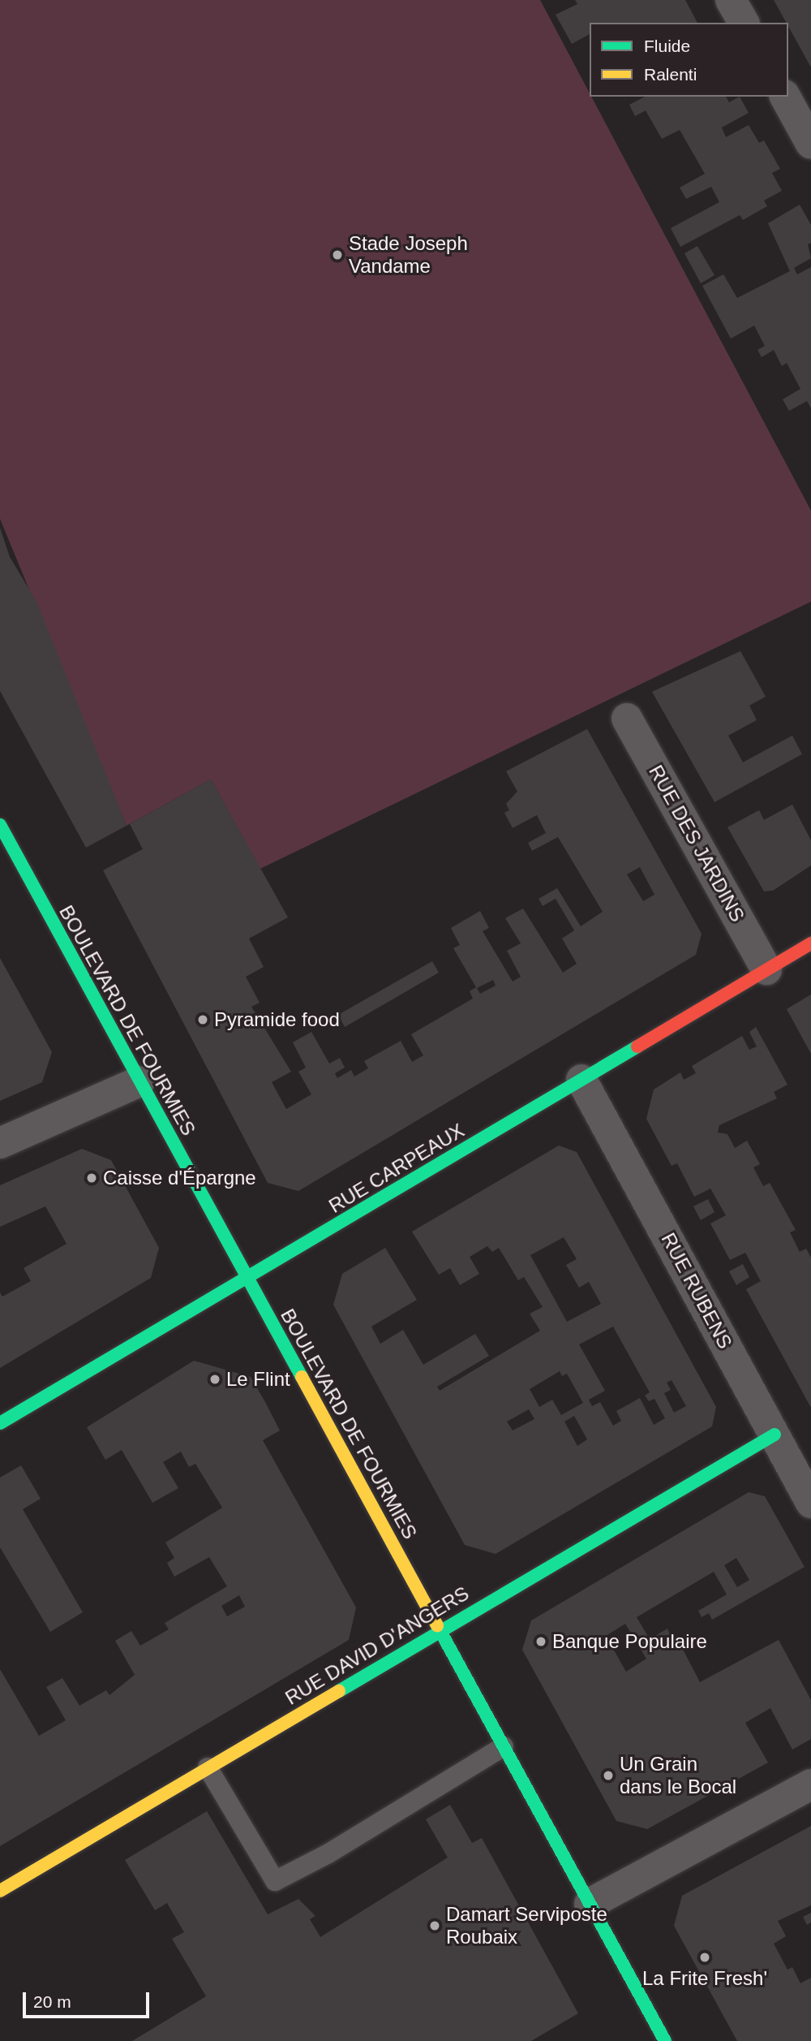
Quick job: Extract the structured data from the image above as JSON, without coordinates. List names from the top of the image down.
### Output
{
  "streets": {
    "street": [
      "RUE DES JARDINS",
      "BOULEVARD DE FOURMIES",
      "RUE CARPEAUX",
      "RUE RUBENS",
      "RUE DAVID D'ANGERS"
    ]
  },
  "crossings": [
    ["RUE DES JARDINS", "RUE CARPEAUX"],
    ["BOULEVARD DE FOURMIES", "RUE CARPEAUX"],
    ["BOULEVARD DE FOURMIES", "RUE DAVID D'ANGERS"],
    ["RUE CARPEAUX", "RUE RUBENS"],
    ["RUE RUBENS", "RUE DAVID D'ANGERS"]
  ],
  "places": [
    "Stade Joseph Vandame",
    "Pyramide food",
    "Caisse d'Épargne",
    "Le Flint",
    "Banque Populaire",
    "Un Grain dans le Bocal",
    "Damart Serviposte Roubaix",
    "La Frite Fresh'"
  ],
  "legend": ["Fluide", "Ralenti"],
  "scale_bar": "20 m"
}
